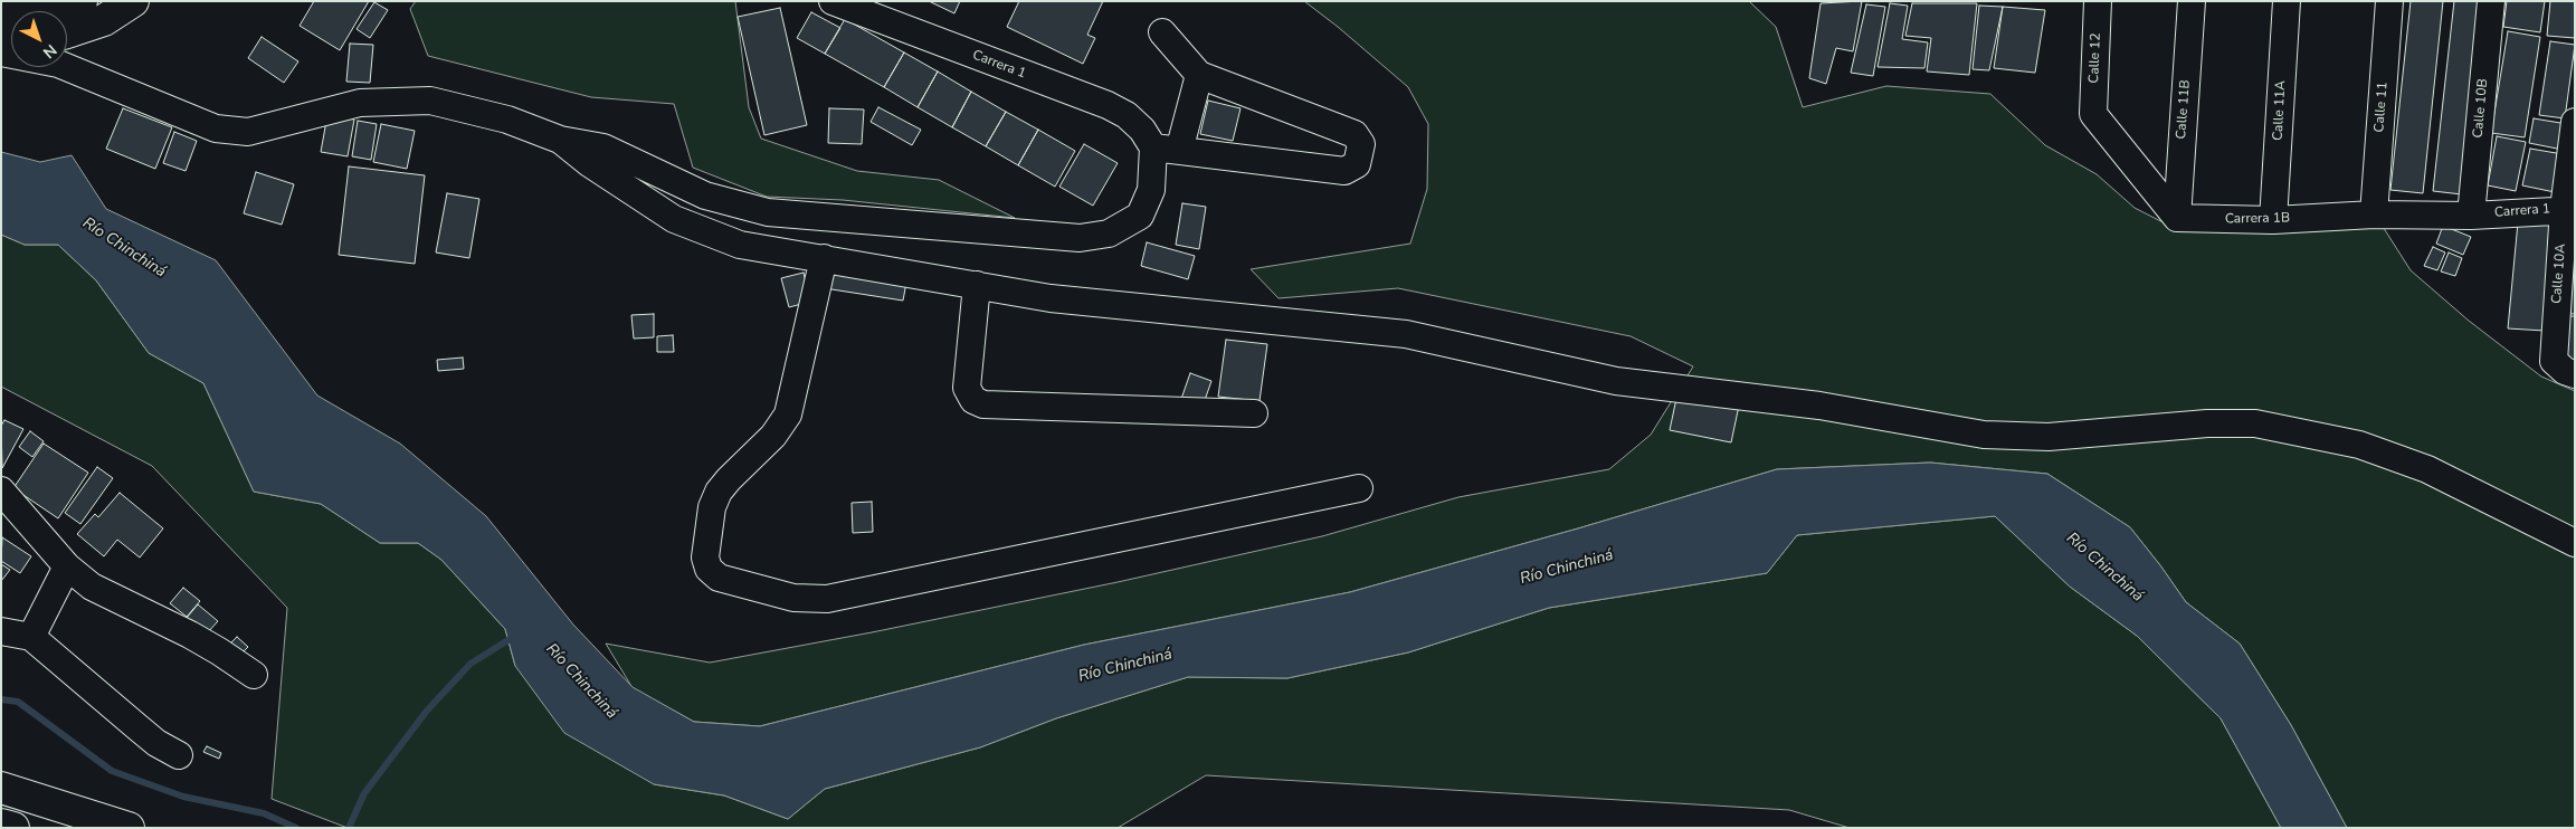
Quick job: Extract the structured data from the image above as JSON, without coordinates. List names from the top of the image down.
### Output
{
  "streets": {
    "street": [
      "Calle 12",
      "Carrera 1",
      "Calle 11",
      "Calle 10B",
      "Calle 11B",
      "Calle 11A",
      "Carrera 1B",
      "Calle 10A"
    ]
  },
  "crossings": [
    ["Calle 12", "Calle 11B"],
    ["Calle 12", "Carrera 1B"],
    ["Carrera 1", "Calle 10B"],
    ["Carrera 1", "Carrera 1B"],
    ["Carrera 1", "Calle 10A"],
    ["Calle 11", "Carrera 1B"],
    ["Calle 10B", "Carrera 1B"],
    ["Calle 11B", "Carrera 1B"],
    ["Calle 11A", "Carrera 1B"]
  ],
  "water": ["Río Chinchiná"],
  "north": "bottom right"
}
